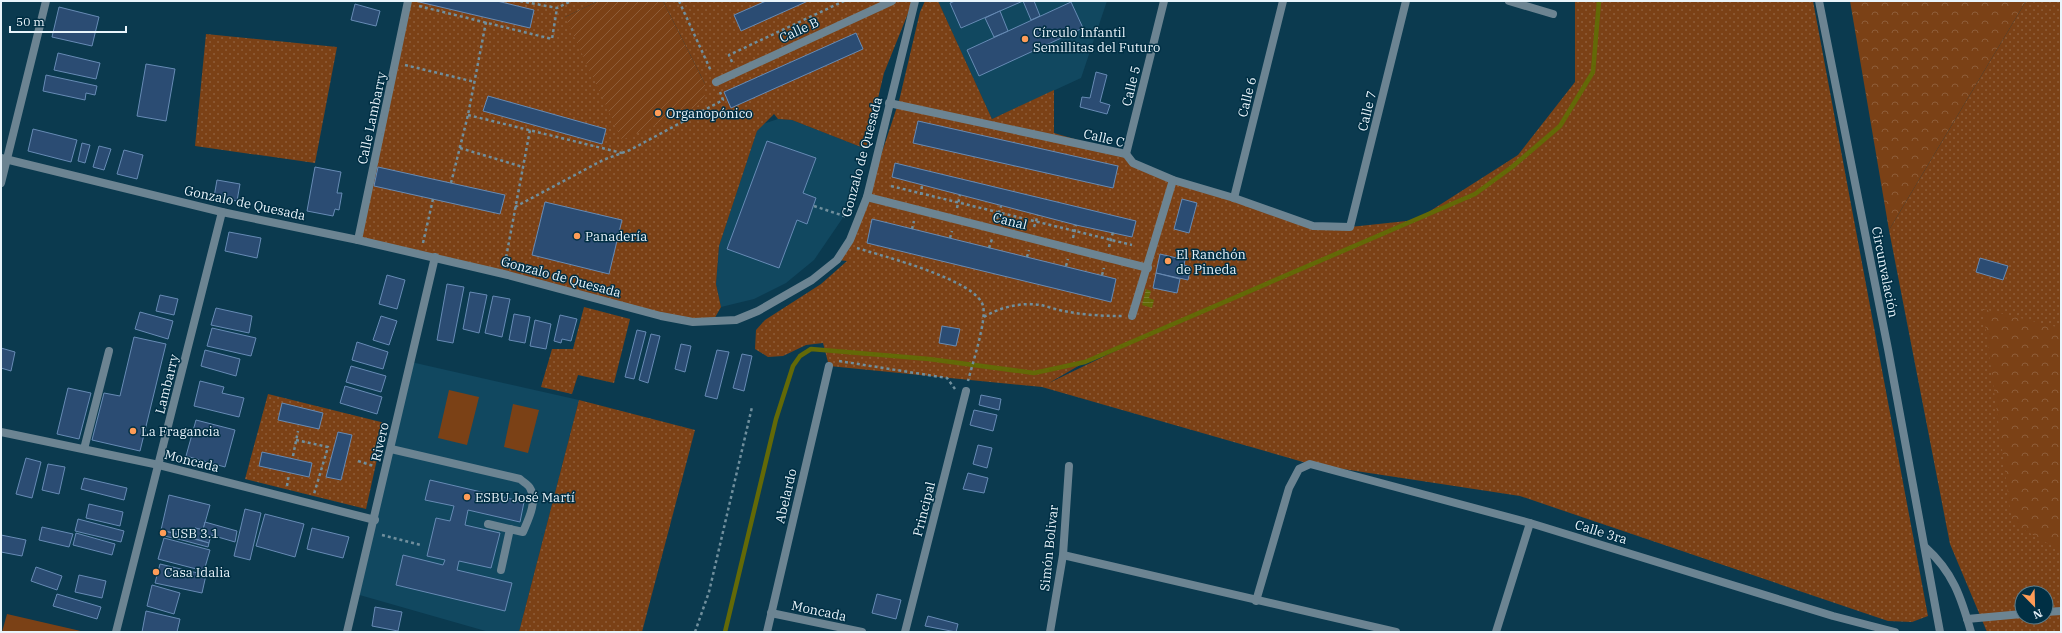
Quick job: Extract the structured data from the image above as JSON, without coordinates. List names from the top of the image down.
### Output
{
  "streets": {
    "street": [
      "Calle B",
      "Calle 5",
      "Calle 6",
      "Calle 7",
      "Calle Lambarry",
      "Calle C",
      "Gonzalo de Quesada",
      "Canal",
      "Circunvalación",
      "Lambarry",
      "Rivero",
      "Moncada",
      "Abelardo",
      "Principal",
      "Calle 3ra",
      "Simón Bolivar"
    ]
  },
  "crossings": [
    ["Calle 5", "Calle C"],
    ["Calle 6", "Calle C"],
    ["Calle 7", "Calle C"],
    ["Calle Lambarry", "Gonzalo de Quesada"],
    ["Calle C", "Gonzalo de Quesada"],
    ["Gonzalo de Quesada", "Canal"],
    ["Gonzalo de Quesada", "Lambarry"],
    ["Gonzalo de Quesada", "Rivero"],
    ["Lambarry", "Moncada"],
    ["Rivero", "Moncada"],
    ["Moncada", "Abelardo"]
  ],
  "places": [
    "Círculo Infantil Semillitas del Futuro",
    "Organopónico",
    "Panadería",
    "El Ranchón de Pineda",
    "La Fragancia",
    "ESBU José Martí",
    "USB 3.1",
    "Casa Idalia"
  ],
  "scale_bar": "50 m",
  "north": "bottom right"
}
